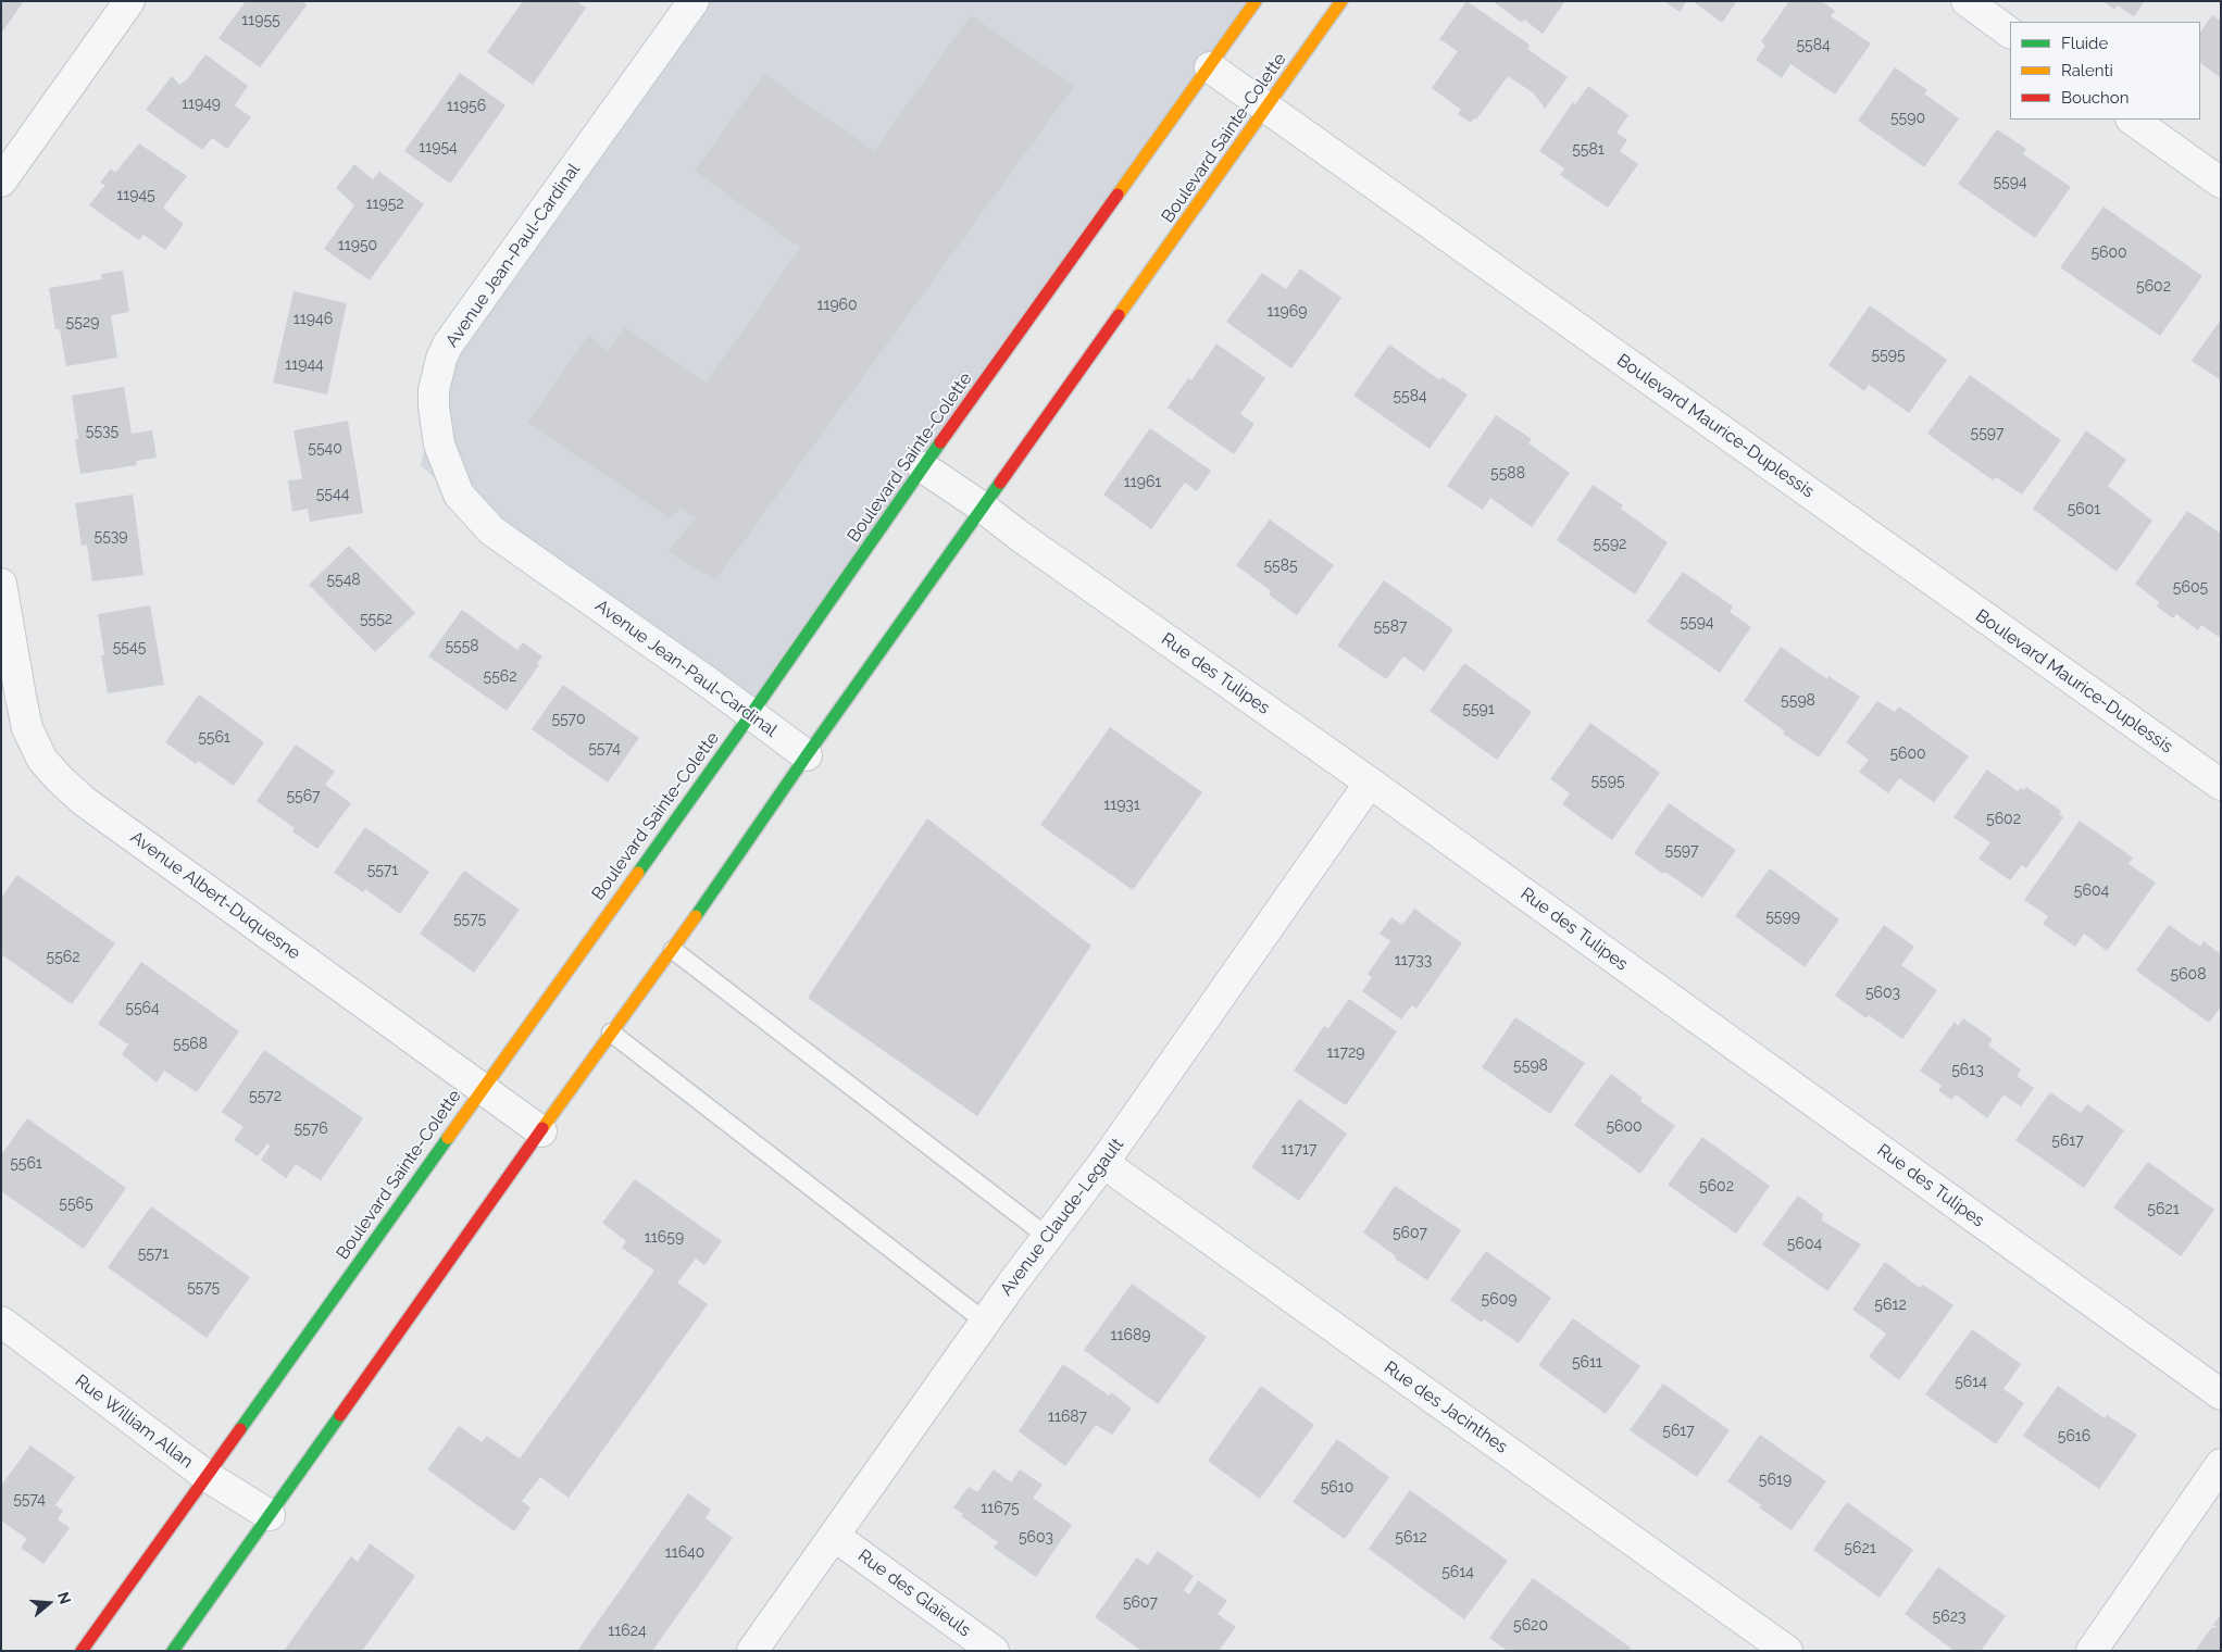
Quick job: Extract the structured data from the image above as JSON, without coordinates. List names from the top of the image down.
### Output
{
  "streets": {
    "street": [
      "Boulevard Sainte-Colette",
      "Avenue Jean-Paul-Cardinal",
      "Boulevard Maurice-Duplessis",
      "Rue des Tulipes",
      "Avenue Albert-Duquesne",
      "Avenue Claude-Legault",
      "Rue des Jacinthes",
      "Rue William Allan",
      "Rue des Glaïeuls"
    ]
  },
  "crossings": [
    ["Boulevard Sainte-Colette", "Avenue Jean-Paul-Cardinal"],
    ["Boulevard Sainte-Colette", "Boulevard Maurice-Duplessis"],
    ["Boulevard Sainte-Colette", "Rue des Tulipes"],
    ["Boulevard Sainte-Colette", "Avenue Albert-Duquesne"],
    ["Boulevard Sainte-Colette", "Rue William Allan"],
    ["Rue des Tulipes", "Avenue Claude-Legault"],
    ["Avenue Claude-Legault", "Rue des Jacinthes"],
    ["Avenue Claude-Legault", "Rue des Glaïeuls"]
  ],
  "house_numbers": [
    "11955",
    "5584",
    "11949",
    "11956",
    "5590",
    "11954",
    "5581",
    "5594",
    "11945",
    "11952",
    "11950",
    "5600",
    "5602",
    "11960",
    "11969",
    "11946",
    "5529",
    "5595",
    "11944",
    "5584",
    "5535",
    "5597",
    "5540",
    "5588",
    "11961",
    "5544",
    "5601",
    "5539",
    "5592",
    "5585",
    "5548",
    "5605",
    "5552",
    "5594",
    "5587",
    "5558",
    "5545",
    "5562",
    "5598",
    "5591",
    "5570",
    "5561",
    "5574",
    "5600",
    "5595",
    "5567",
    "11931",
    "5602",
    "5597",
    "5571",
    "5604",
    "5599",
    "5575",
    "5562",
    "11733",
    "5608",
    "5603",
    "5564",
    "5568",
    "11729",
    "5598",
    "5613",
    "5572",
    "5600",
    "5576",
    "5617",
    "11717",
    "5561",
    "5602",
    "5565",
    "5621",
    "5607",
    "11659",
    "5604",
    "5571",
    "5575",
    "5609",
    "5612",
    "11689",
    "5611",
    "5614",
    "11687",
    "5617",
    "5616",
    "5619",
    "5610",
    "5574",
    "11675",
    "5603",
    "5612",
    "5621",
    "11640",
    "5614",
    "5607",
    "5623",
    "5620",
    "11624"
  ],
  "legend": ["Fluide", "Ralenti", "Bouchon"],
  "north": "right"
}
